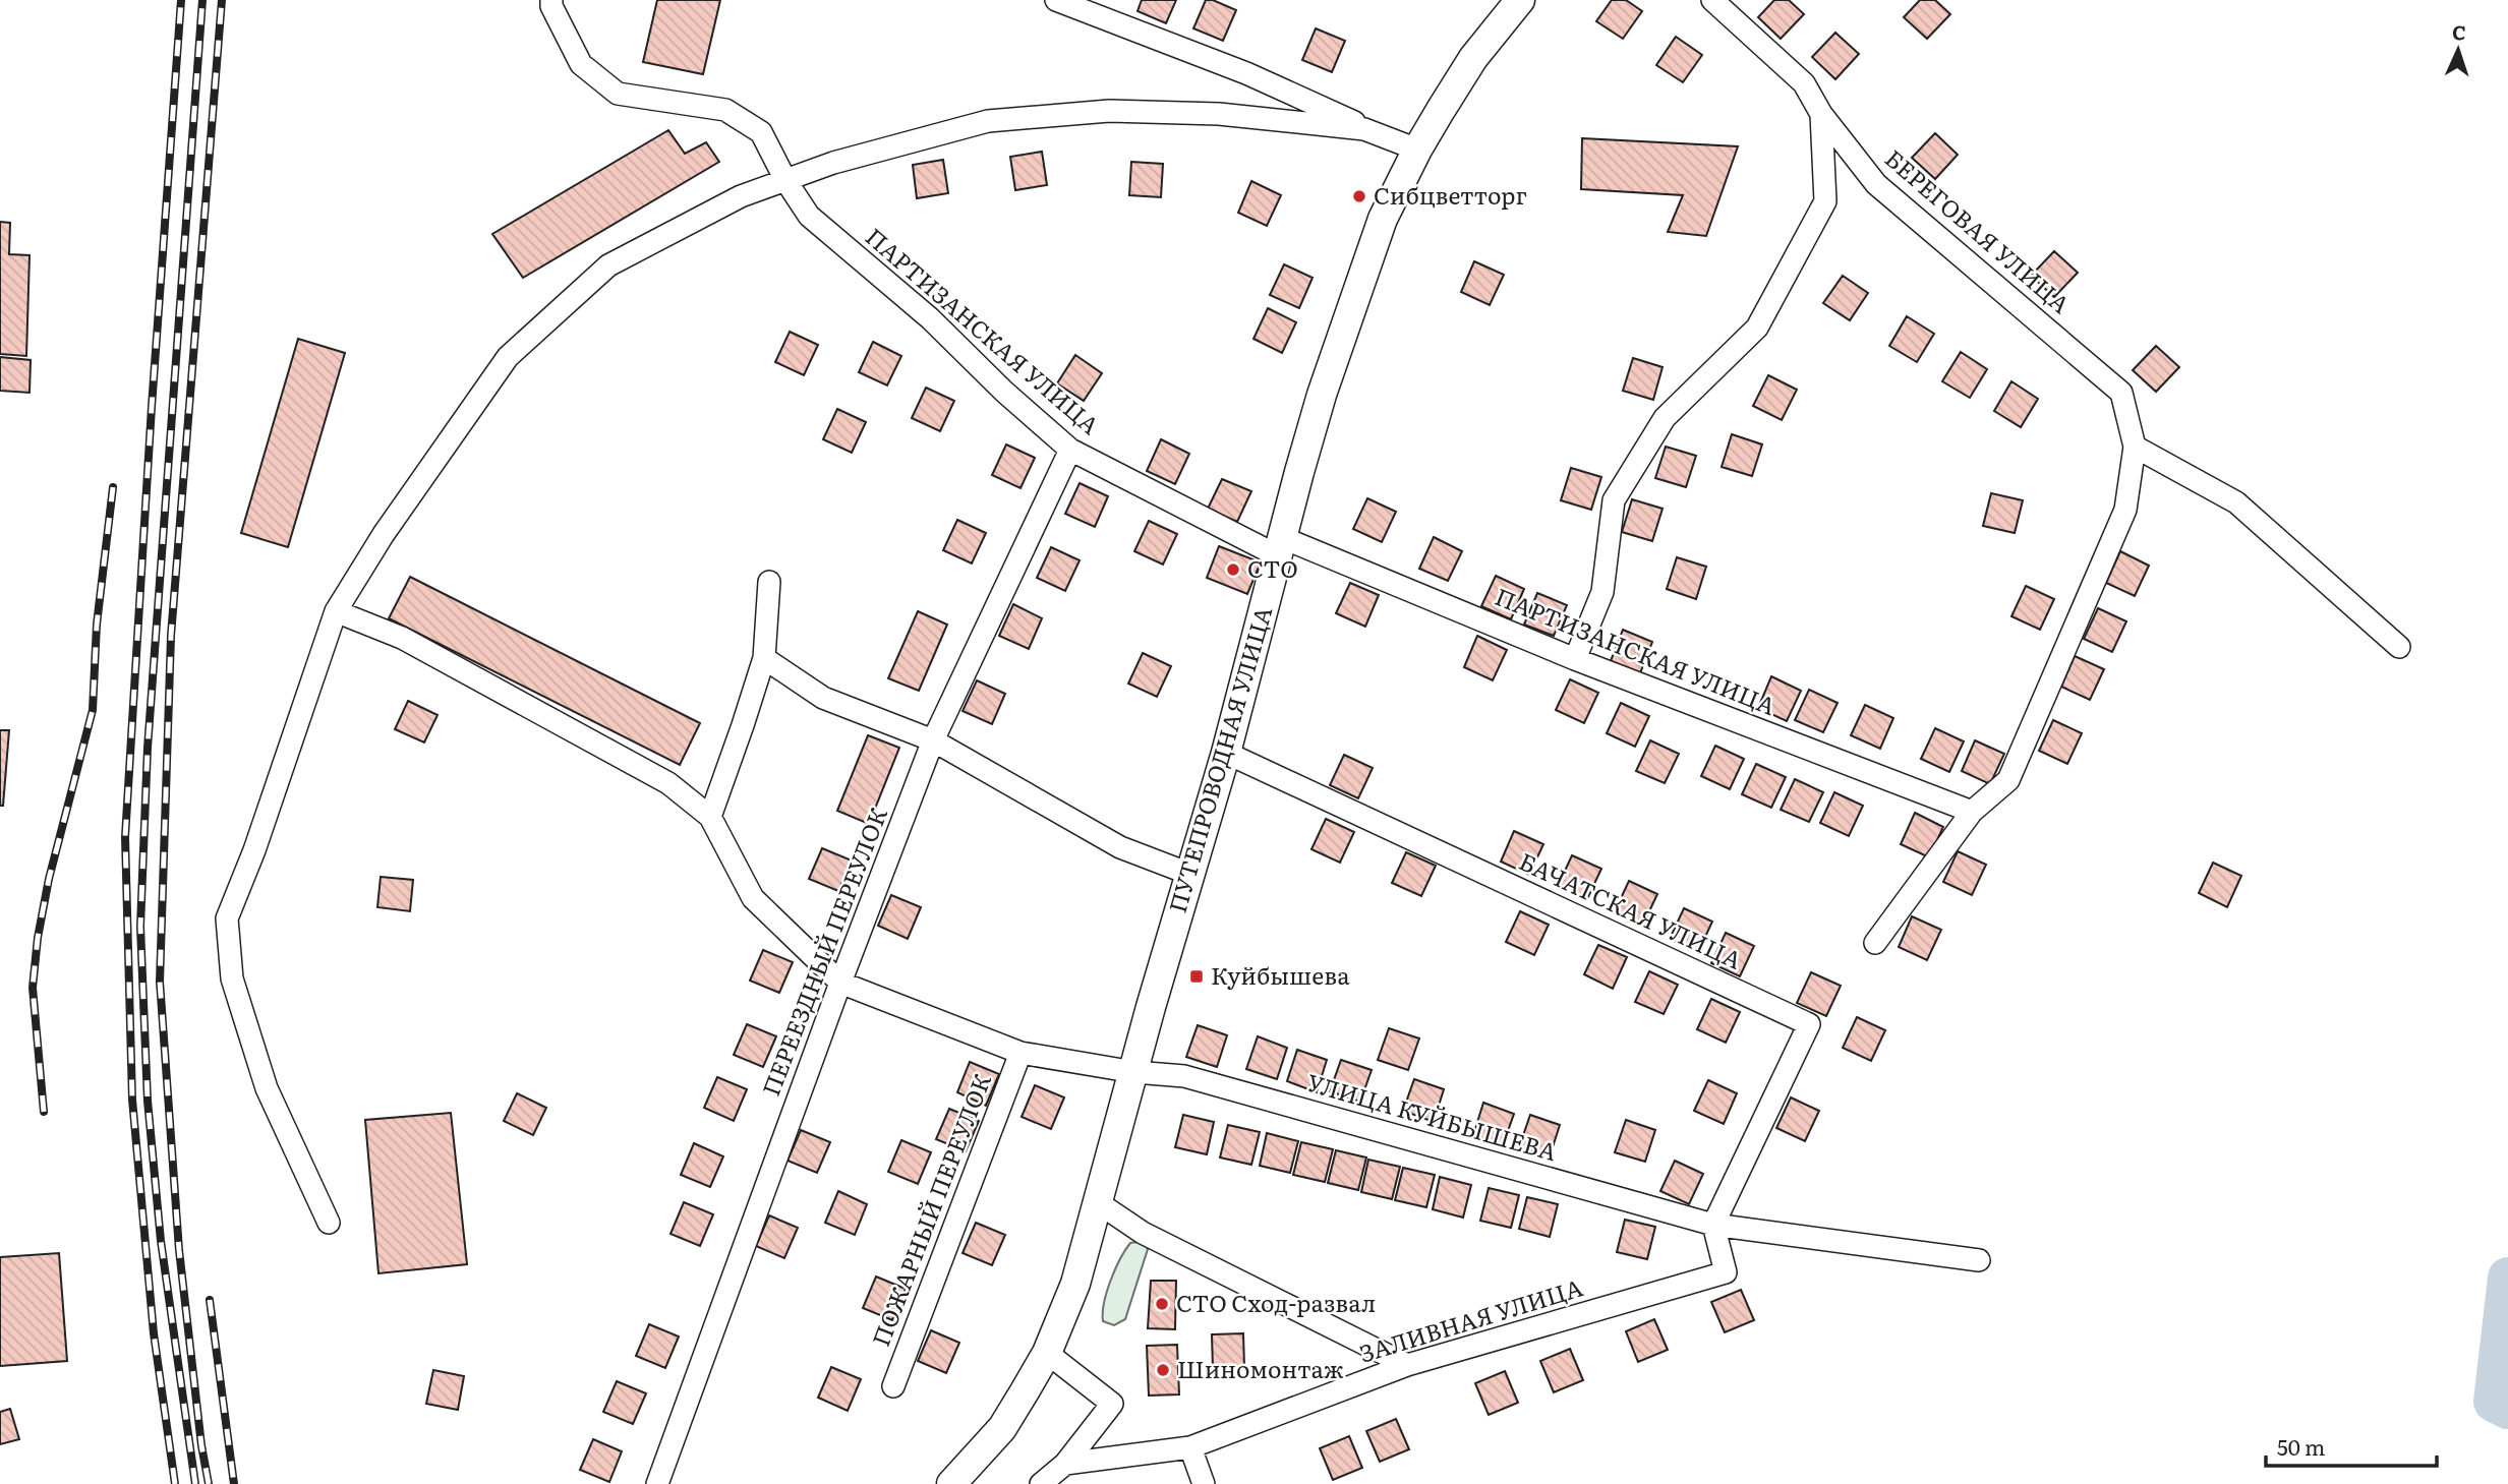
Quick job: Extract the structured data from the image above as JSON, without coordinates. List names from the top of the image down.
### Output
{
  "streets": {
    "main road": ["ПУТЕПРОВОДНАЯ УЛИЦА"],
    "street": [
      "БЕРЕГОВАЯ УЛИЦА",
      "ПАРТИЗАНСКАЯ УЛИЦА",
      "БАЧАТСКАЯ УЛИЦА",
      "ПЕРЕЕЗДНЫЙ ПЕРЕУЛОК",
      "УЛИЦА КУЙБЫШЕВА",
      "ПОЖАРНЫЙ ПЕРЕУЛОК",
      "ЗАЛИВНАЯ УЛИЦА"
    ]
  },
  "crossings": [
    ["ПАРТИЗАНСКАЯ УЛИЦА", "ПУТЕПРОВОДНАЯ УЛИЦА"],
    ["ПАРТИЗАНСКАЯ УЛИЦА", "ПЕРЕЕЗДНЫЙ ПЕРЕУЛОК"],
    ["ПУТЕПРОВОДНАЯ УЛИЦА", "БАЧАТСКАЯ УЛИЦА"],
    ["ПУТЕПРОВОДНАЯ УЛИЦА", "УЛИЦА КУЙБЫШЕВА"],
    ["БАЧАТСКАЯ УЛИЦА", "УЛИЦА КУЙБЫШЕВА"],
    ["БАЧАТСКАЯ УЛИЦА", "ЗАЛИВНАЯ УЛИЦА"],
    ["ПЕРЕЕЗДНЫЙ ПЕРЕУЛОК", "УЛИЦА КУЙБЫШЕВА"],
    ["УЛИЦА КУЙБЫШЕВА", "ПОЖАРНЫЙ ПЕРЕУЛОК"],
    ["УЛИЦА КУЙБЫШЕВА", "ЗАЛИВНАЯ УЛИЦА"]
  ],
  "places": {
    "other": [
      "Сибцветторг",
      "СТО",
      "СТО Сход-развал",
      "Шиномонтаж"
    ],
    "transit": ["Куйбышева"]
  },
  "scale_bar": "50 m",
  "north": "top"
}
